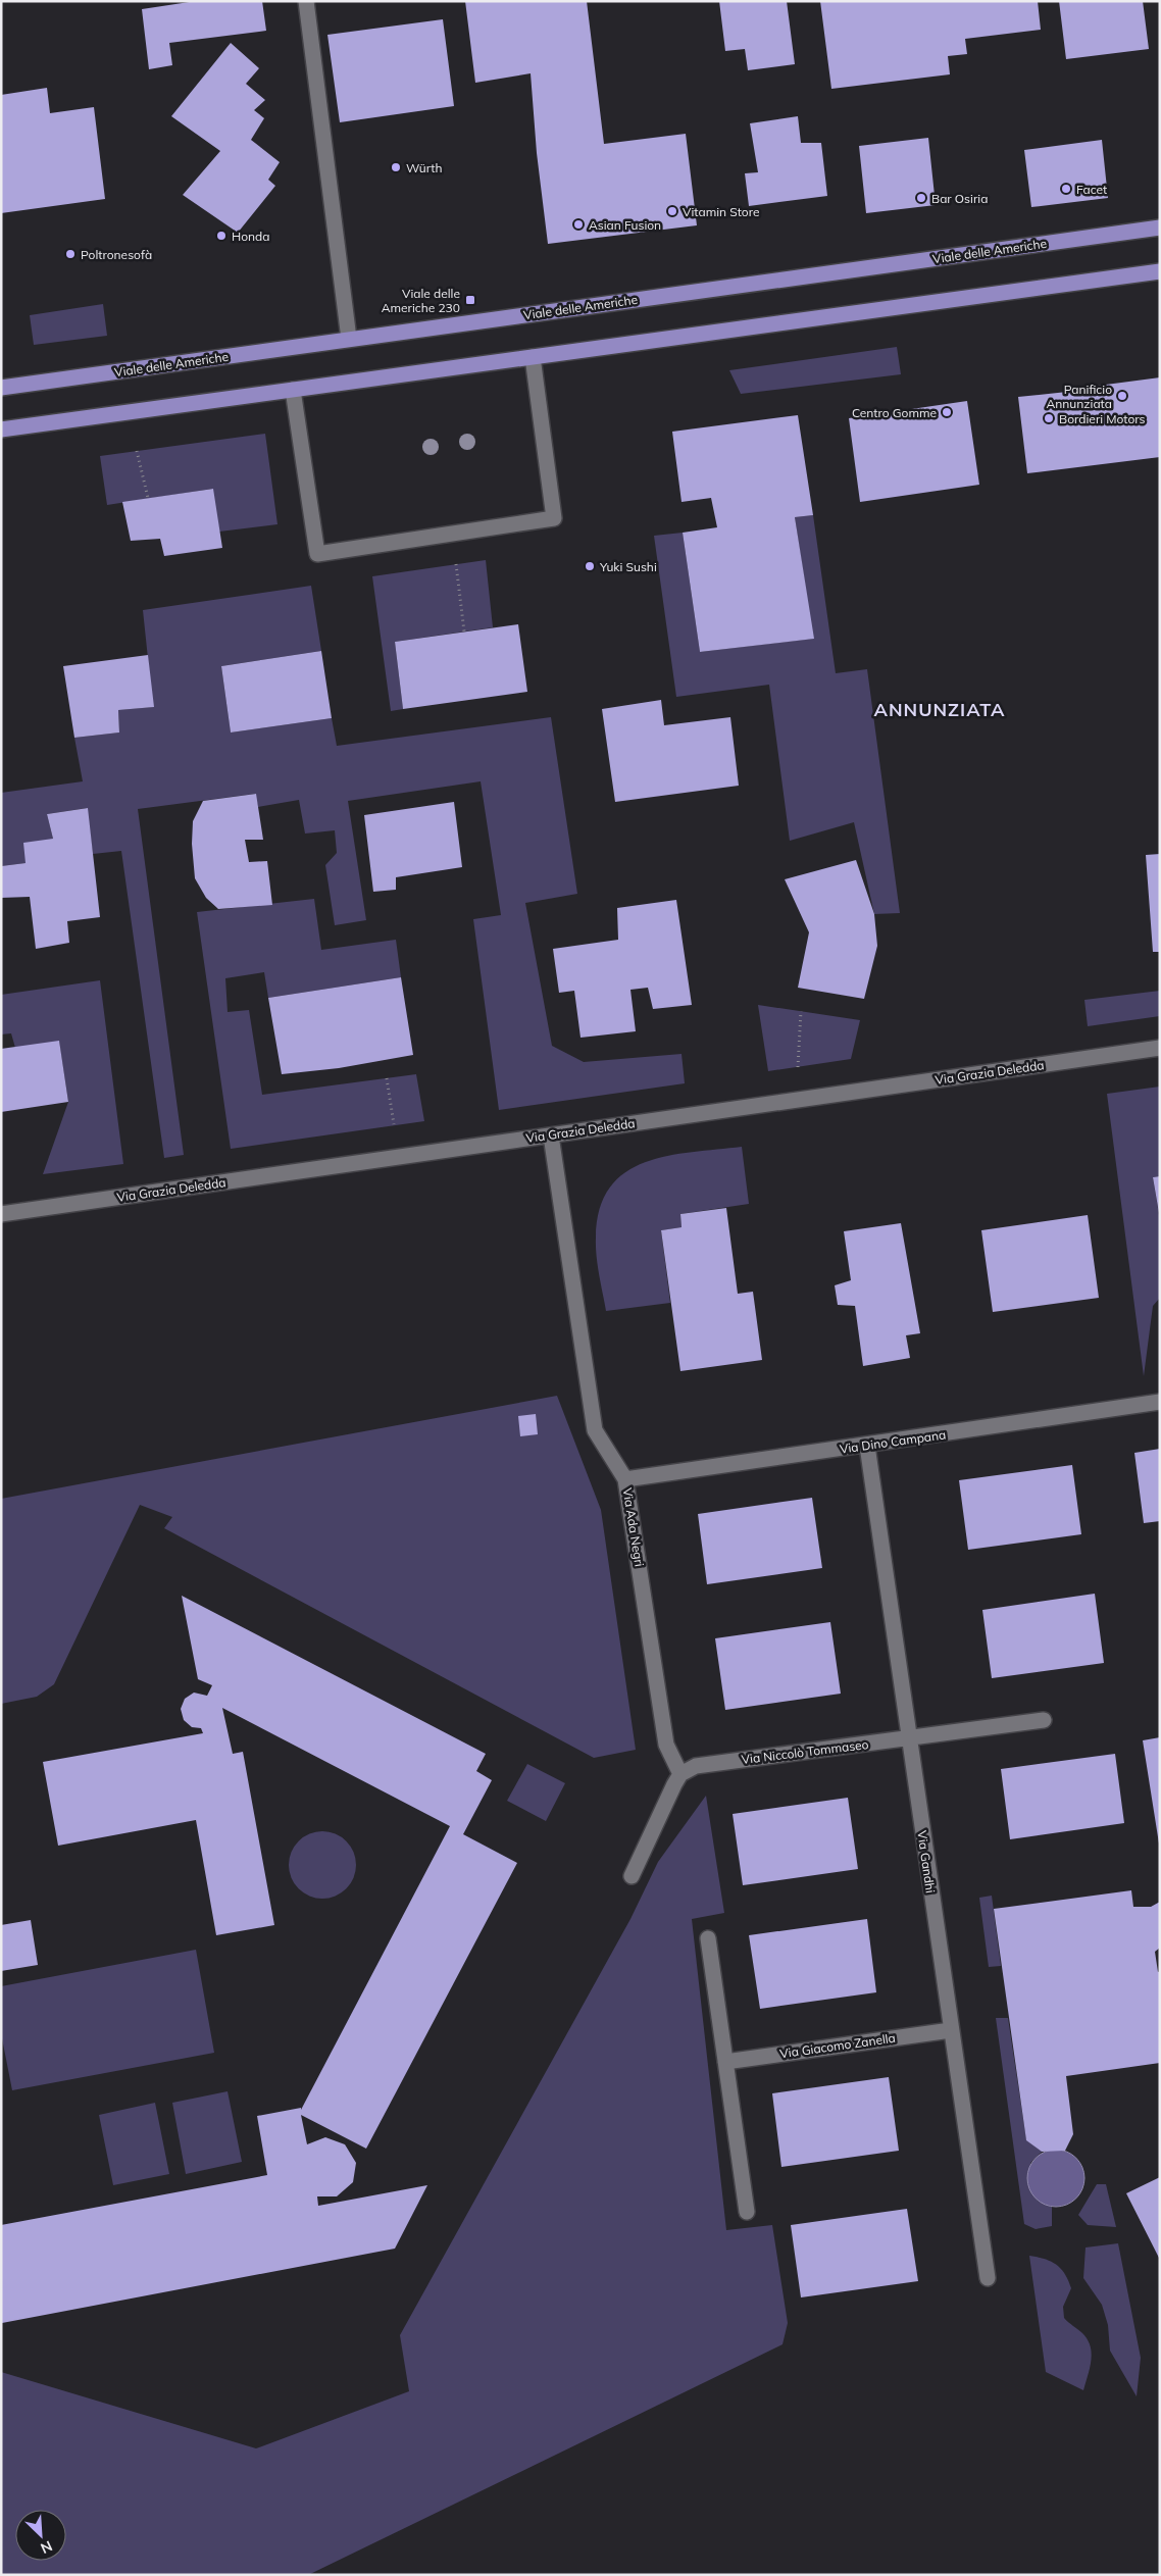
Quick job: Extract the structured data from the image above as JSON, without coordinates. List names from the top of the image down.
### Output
{
  "streets": {
    "main road": ["Viale delle Americhe"],
    "street": [
      "Via Grazia Deledda",
      "Via Dino Campana",
      "Via Ada Negri",
      "Via Niccolò Tommaseo",
      "Via Gandhi",
      "Via Giacomo Zanella"
    ]
  },
  "crossings": [
    ["Via Grazia Deledda", "Via Ada Negri"],
    ["Via Dino Campana", "Via Ada Negri"],
    ["Via Dino Campana", "Via Gandhi"],
    ["Via Ada Negri", "Via Niccolò Tommaseo"],
    ["Via Niccolò Tommaseo", "Via Gandhi"],
    ["Via Gandhi", "Via Giacomo Zanella"]
  ],
  "districts": ["ANNUNZIATA"],
  "places": {
    "other": [
      "Würth",
      "Facet",
      "Bar Osiria",
      "Vitamin Store",
      "Asian Fusion",
      "Honda",
      "Poltronesofà",
      "Panificio Annunziata",
      "Centro Gomme",
      "Bordieri Motors",
      "Yuki Sushi"
    ],
    "transit": ["Viale delle Americhe 230"]
  },
  "north": "bottom right"
}
